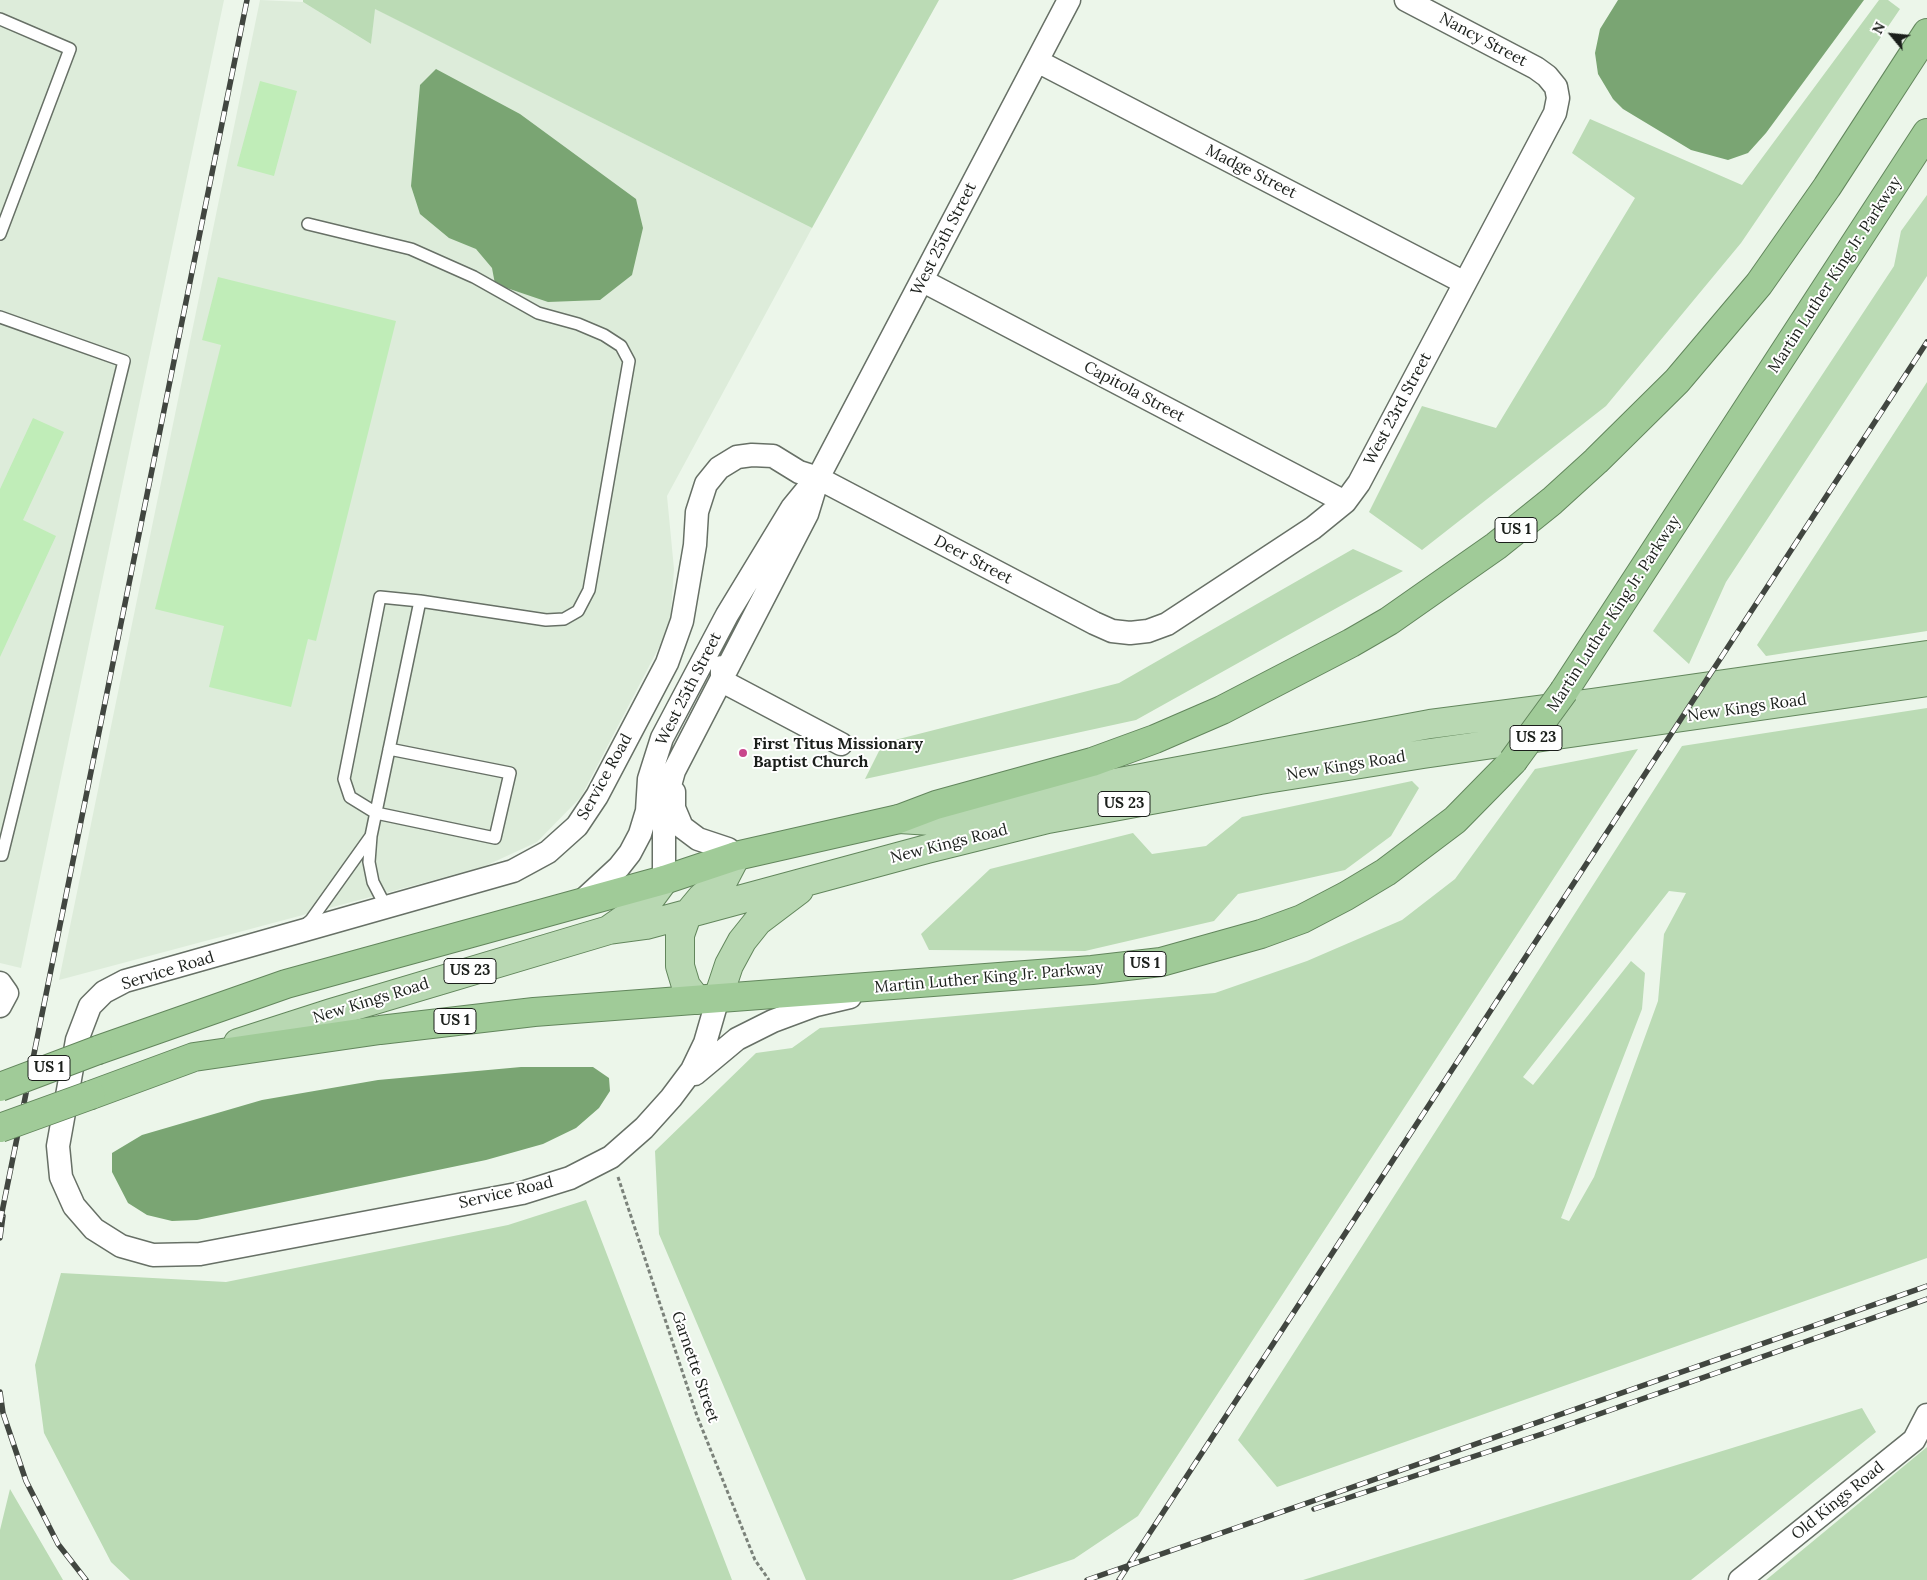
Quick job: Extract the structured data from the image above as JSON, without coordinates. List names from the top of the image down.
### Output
{
  "streets": {
    "highway": ["Martin Luther King Jr. Parkway", "US 1", "New Kings Road"],
    "main road": ["US 23"],
    "street": [
      "Nancy Street",
      "Madge Street",
      "West 25th Street",
      "Capitola Street",
      "West 23rd Street",
      "Deer Street",
      "Service Road",
      "Old Kings Road"
    ],
    "path": ["Garnette Street"]
  },
  "crossings": [
    ["Nancy Street", "West 23rd Street"],
    ["Madge Street", "West 25th Street"],
    ["Madge Street", "West 23rd Street"],
    ["West 25th Street", "Capitola Street"],
    ["West 25th Street", "Deer Street"],
    ["West 25th Street", "New Kings Road"],
    ["West 25th Street", "Service Road"],
    ["Martin Luther King Jr. Parkway", "New Kings Road"],
    ["Martin Luther King Jr. Parkway", "Service Road"],
    ["Capitola Street", "West 23rd Street"],
    ["West 23rd Street", "Deer Street"],
    ["US 1", "New Kings Road"],
    ["Deer Street", "Service Road"],
    ["Service Road", "Garnette Street"]
  ],
  "places": ["First Titus Missionary Baptist Church"],
  "north": "top left"
}
